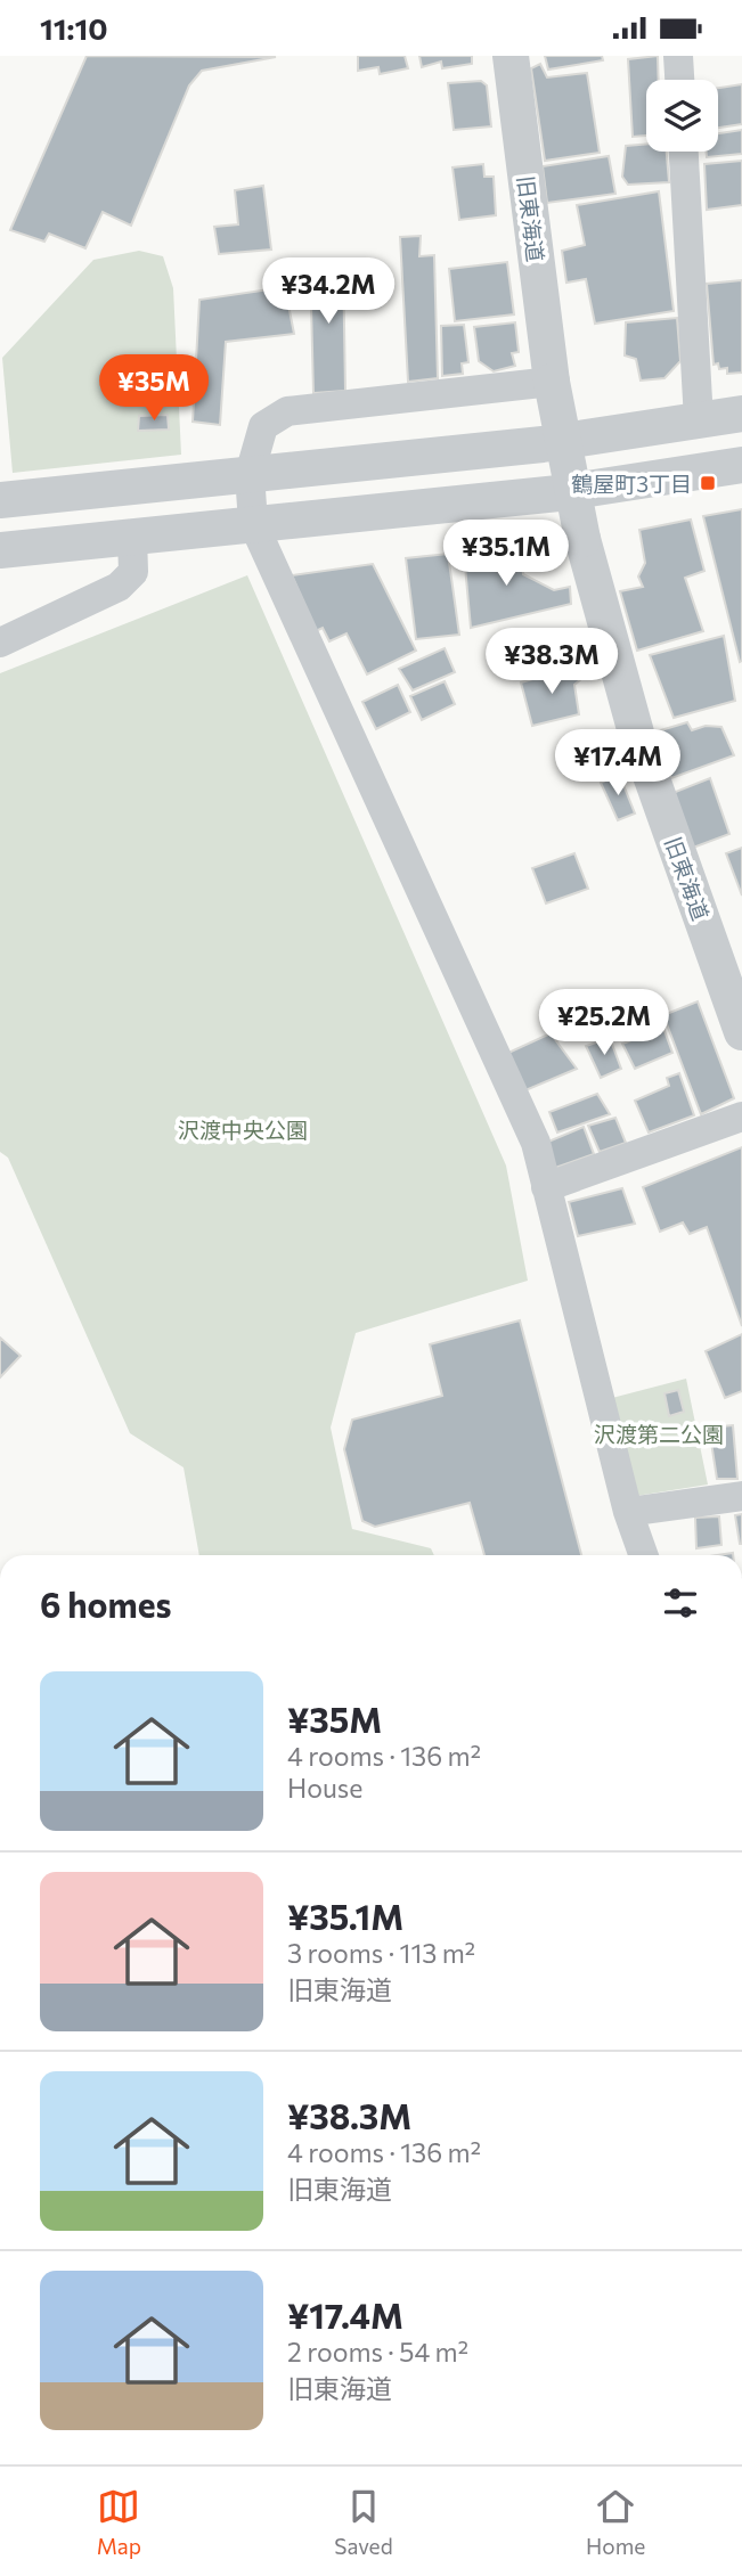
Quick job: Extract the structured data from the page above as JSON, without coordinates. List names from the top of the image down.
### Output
{
  "streets": {
    "street": ["旧東海道"]
  },
  "parks": ["沢渡中央公園", "沢渡第二公園"],
  "places": {
    "transit": ["鶴屋町3丁目"]
  },
  "page": {
    "status": "11:10",
    "price": [
      "¥34.2M",
      "¥35M",
      "¥35.1M",
      "¥38.3M",
      "¥17.4M",
      "¥25.2M"
    ],
    "heading": "6 homes",
    "list": [
      {
        "name": "¥35M",
        "note": "4 rooms · 136 m² · House"
      },
      {
        "name": "¥35.1M",
        "note": "3 rooms · 113 m² · 旧東海道"
      },
      {
        "name": "¥38.3M",
        "note": "4 rooms · 136 m² · 旧東海道"
      },
      {
        "name": "¥17.4M",
        "note": "2 rooms · 54 m² · 旧東海道"
      }
    ],
    "tabs": ["Map", "Saved", "Home"]
  }
}
